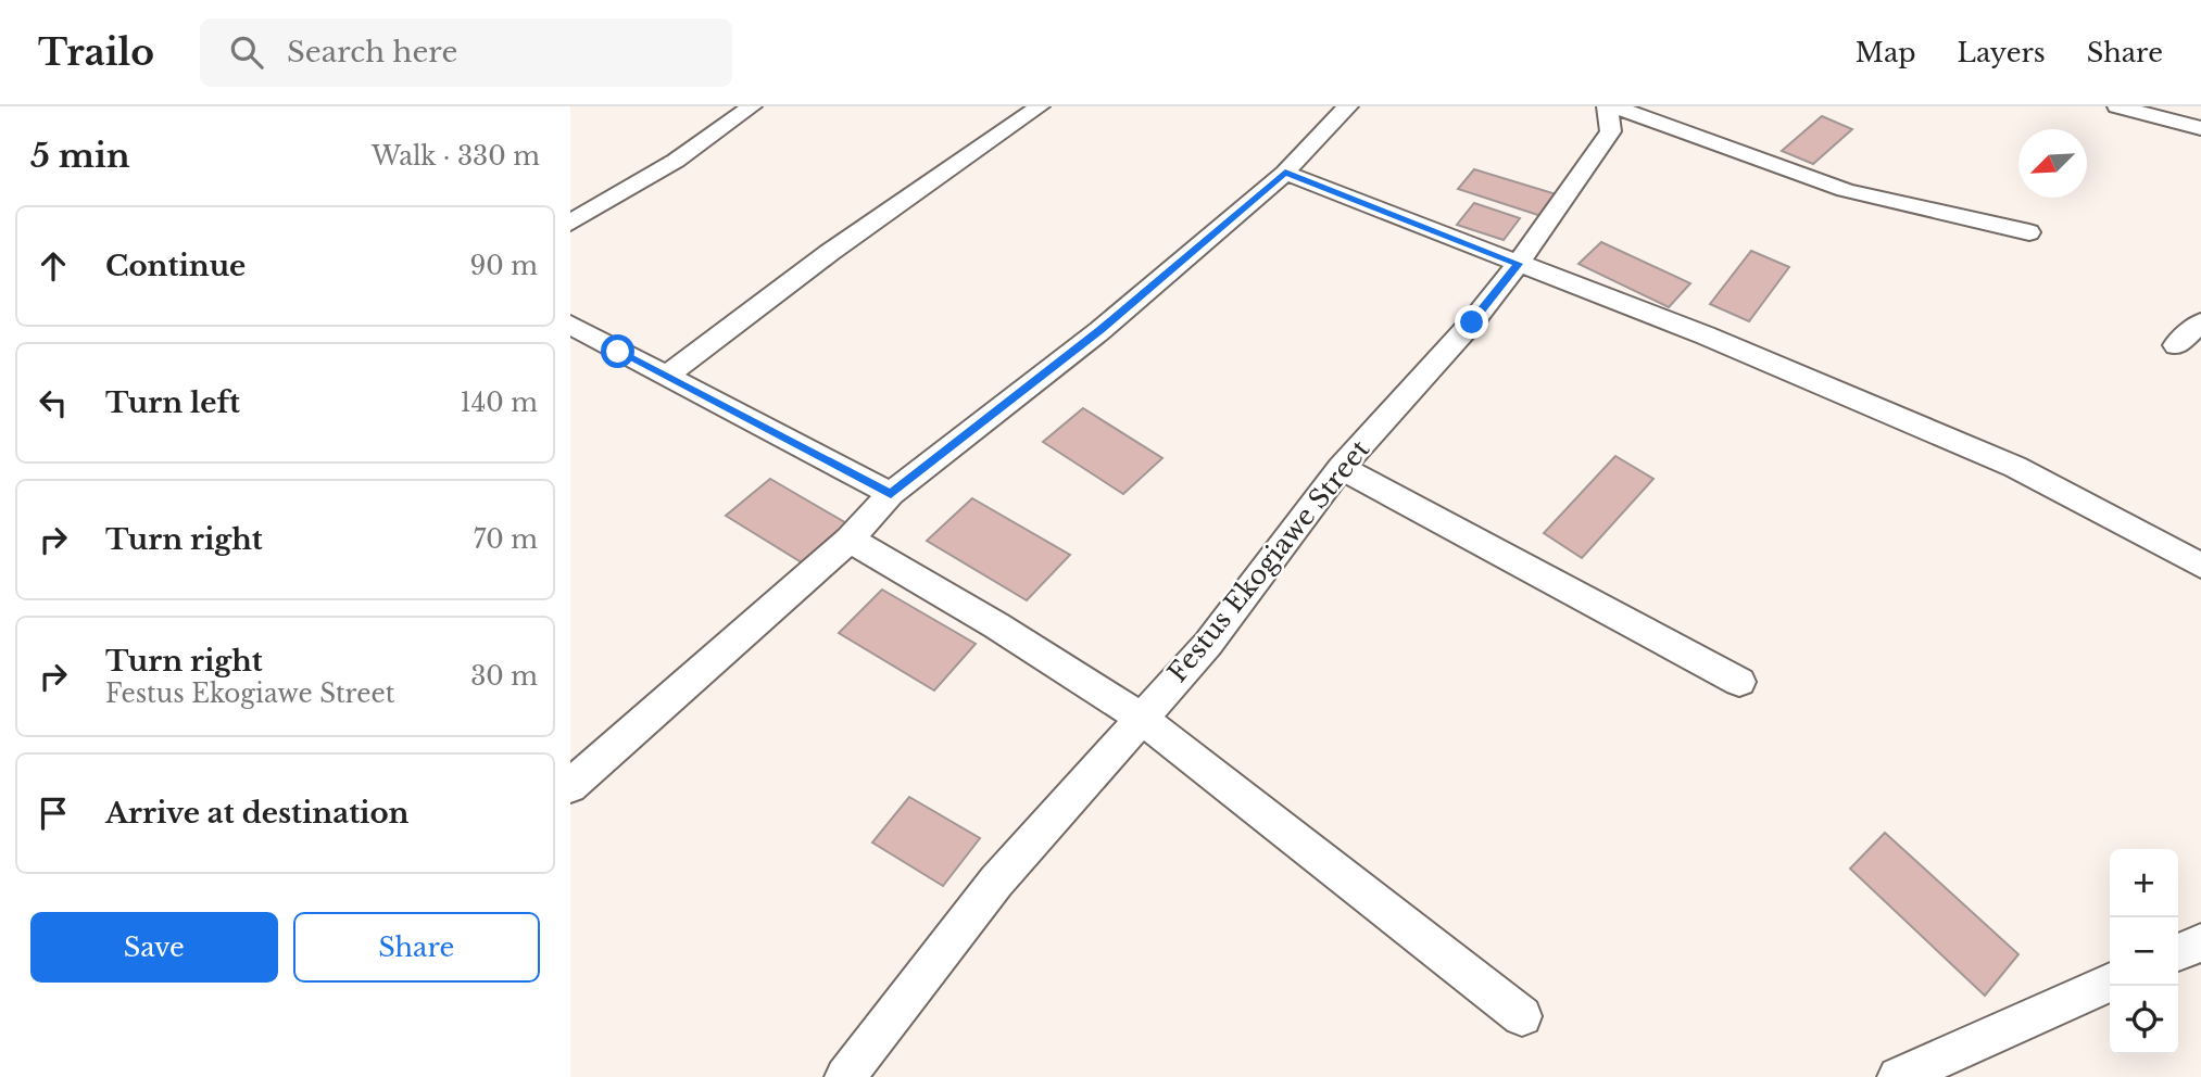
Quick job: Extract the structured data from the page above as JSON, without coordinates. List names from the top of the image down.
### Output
{
  "streets": {
    "street": ["Festus Ekogiawe Street"]
  },
  "north": "bottom left",
  "page": {
    "header": "Trailo",
    "search": "Search here",
    "nav": ["Map", "Layers", "Share"],
    "heading": ["5 min", "Walk · 330 m"],
    "list": [
      ["Continue", "90 m"],
      ["Turn left", "140 m"],
      ["Turn right", "70 m"],
      ["Turn right", "Festus Ekogiawe Street", "30 m"],
      "Arrive at destination"
    ],
    "map_buttons": ["+", "−"],
    "buttons": ["Save", "Share"]
  }
}
